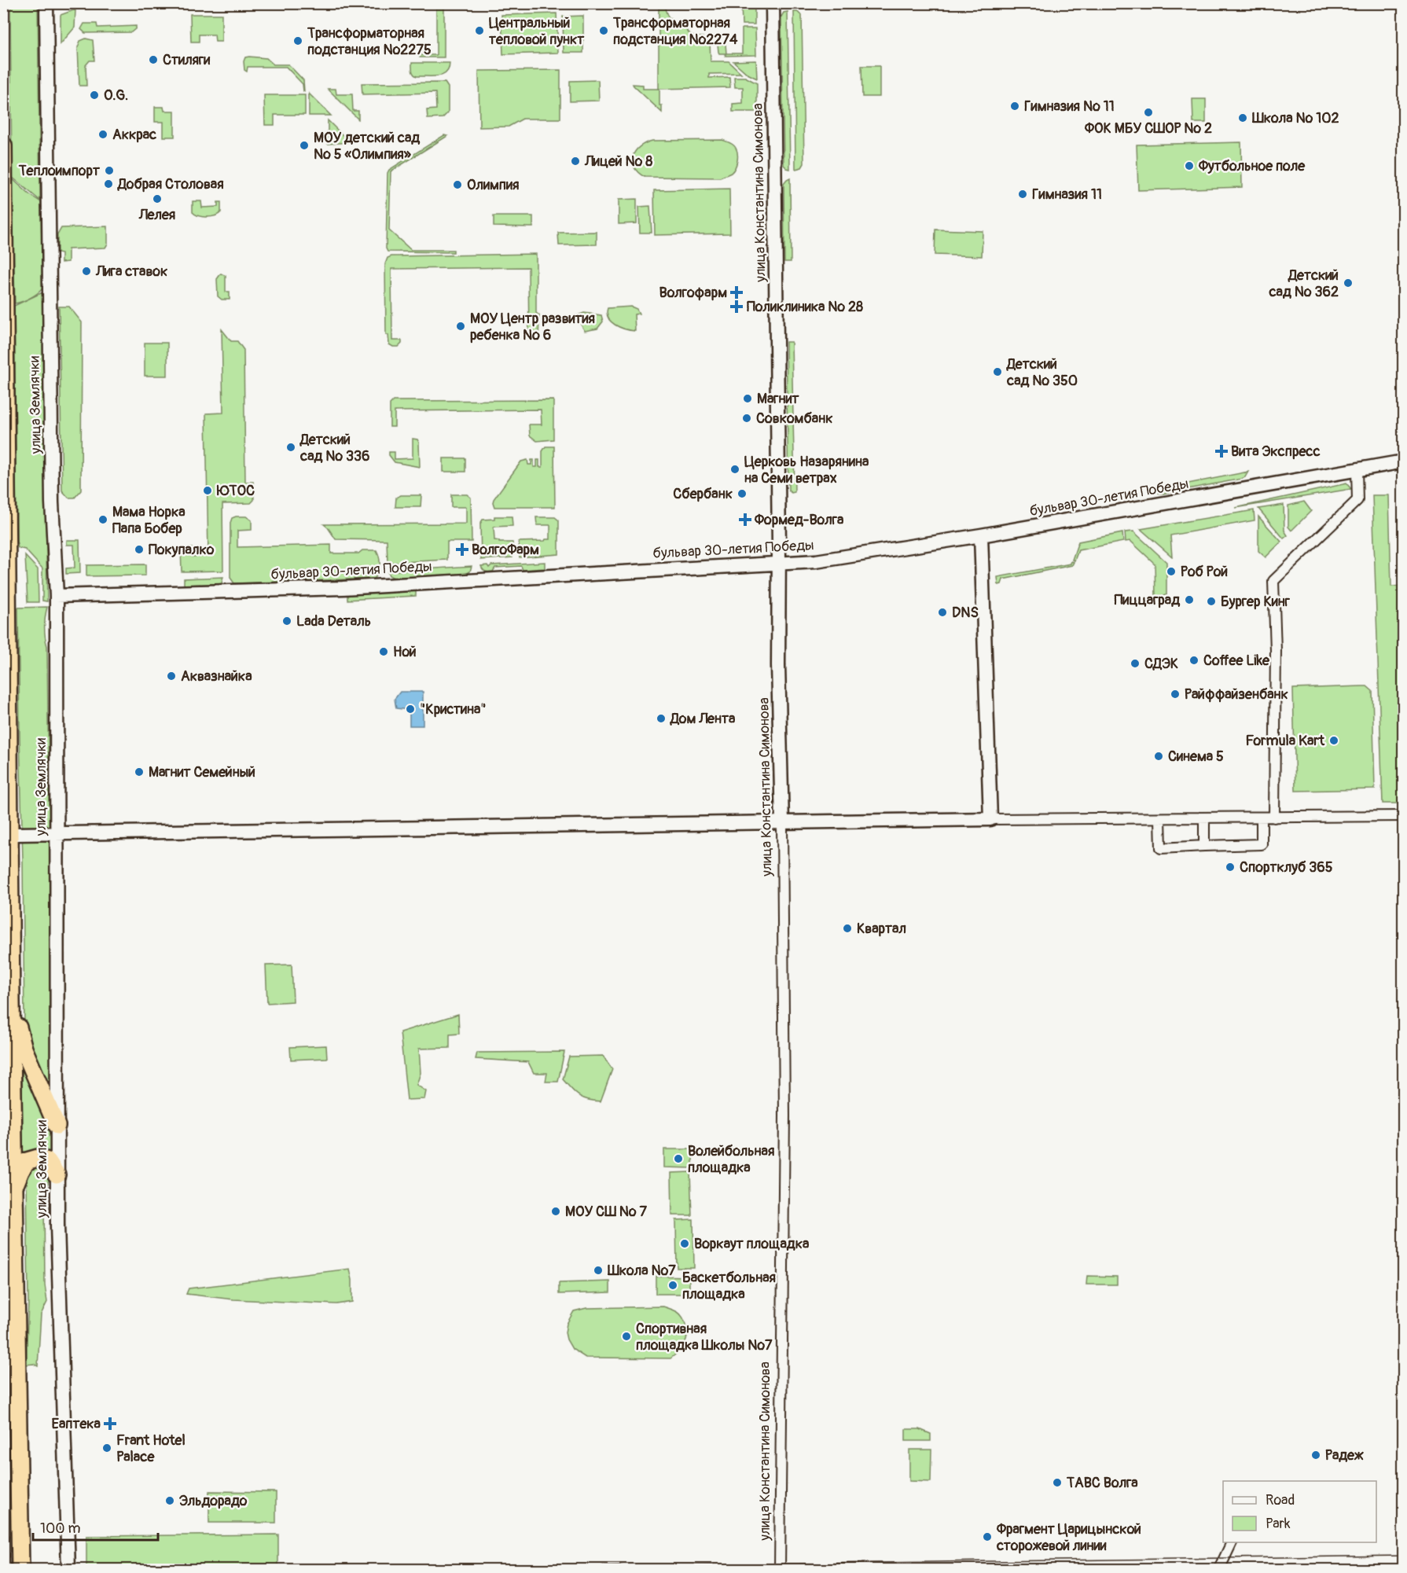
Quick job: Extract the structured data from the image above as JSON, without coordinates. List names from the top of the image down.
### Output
{
  "streets": {
    "main road": ["улица Константина Симонова", "улица Землячки", "бульвар 30-летия Победы"]
  },
  "crossings": [
    ["улица Константина Симонова", "бульвар 30-летия Победы"],
    ["улица Землячки", "бульвар 30-летия Победы"]
  ],
  "places": {
    "other": [
      "Центральный тепловой пункт",
      "Трансформаторная подстанция №2274",
      "Трансформаторная подстанция №2275",
      "Стиляги",
      "O.G.",
      "Гимназия № 11",
      "ФОК МБУ СШОР № 2",
      "Школа № 102",
      "Аккрас",
      "МОУ детский сад № 5 «Олимпия»",
      "Лицей № 8",
      "Футбольное поле",
      "Теплоимпорт",
      "Добрая Столовая",
      "Олимпия",
      "Гимназия 11",
      "Лелея",
      "Лига ставок",
      "Детский сад № 362",
      "МОУ Центр развития ребенка № 6",
      "Детский сад № 350",
      "Магнит",
      "Совкомбанк",
      "Детский сад № 336",
      "Церковь Назарянина на Семи ветрах",
      "ЮТОС",
      "Сбербанк",
      "Мама Норка Папа Бобер",
      "Покупалко",
      "Роб Рой",
      "Пиццаград",
      "Бургер Кинг",
      "DNS",
      "Lada Dеталь",
      "Ной",
      "Coffee Like",
      "СДЭК",
      "Аквазнайка",
      "Райффайзенбанк",
      "\"Кристина\"",
      "Дом Лента",
      "Formula Kart",
      "Синема 5",
      "Магнит Семейный",
      "Спортклуб 365",
      "Квартал",
      "Волейбольная площадка",
      "МОУ СШ № 7",
      "Воркаут площадка",
      "Школа №7",
      "Баскетбольная площадка",
      "Спортивная площадка Школы №7",
      "Frant Hotel Palace",
      "Радеж",
      "ТАВС Волга",
      "Эльдорадо",
      "Фрагмент Царицынской сторожевой линии"
    ],
    "health": [
      "Волгофарм",
      "Поликлиника № 28",
      "Вита Экспресс",
      "Формед-Волга",
      "ВолгоФарм",
      "Еаптека"
    ]
  },
  "legend": ["Road", "Park"],
  "scale_bar": "100 m"
}
